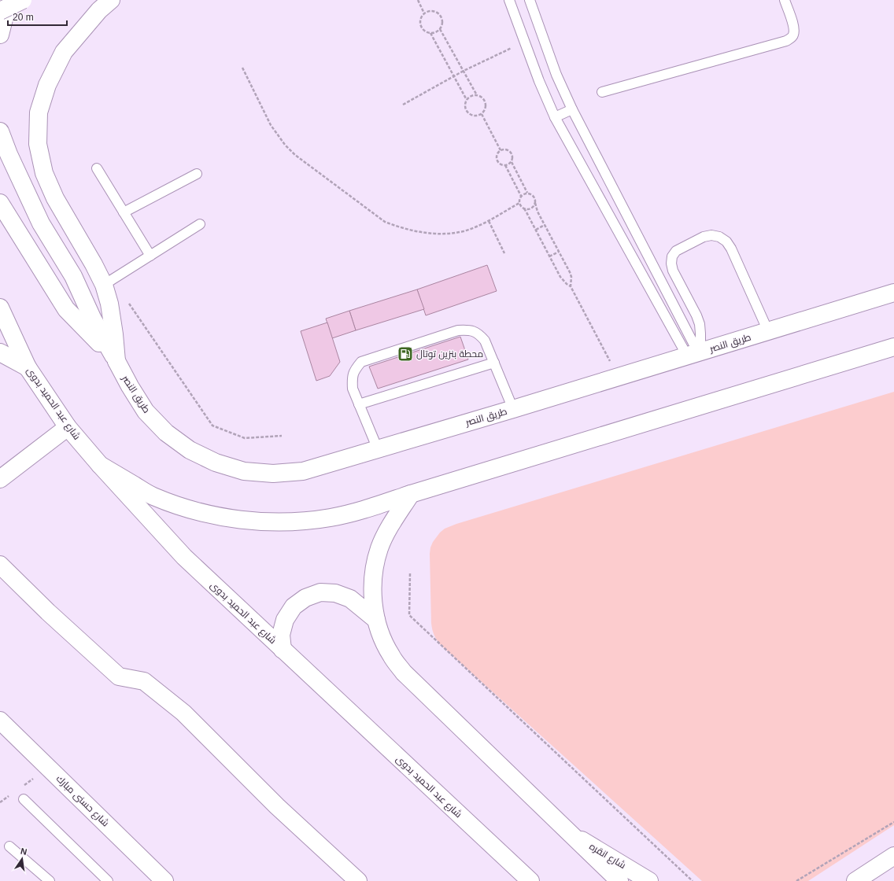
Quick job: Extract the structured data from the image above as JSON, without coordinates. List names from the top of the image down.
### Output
{
  "streets": {
    "main road": [
      "طريق النصر",
      "شارع عبد الحميد بدوى",
      "شارع حسنى مبارك",
      "شارع انقره"
    ]
  },
  "places": {
    "fuel station": ["محطة بنزين توتال"]
  },
  "scale_bar": "20 m",
  "north": "top"
}
